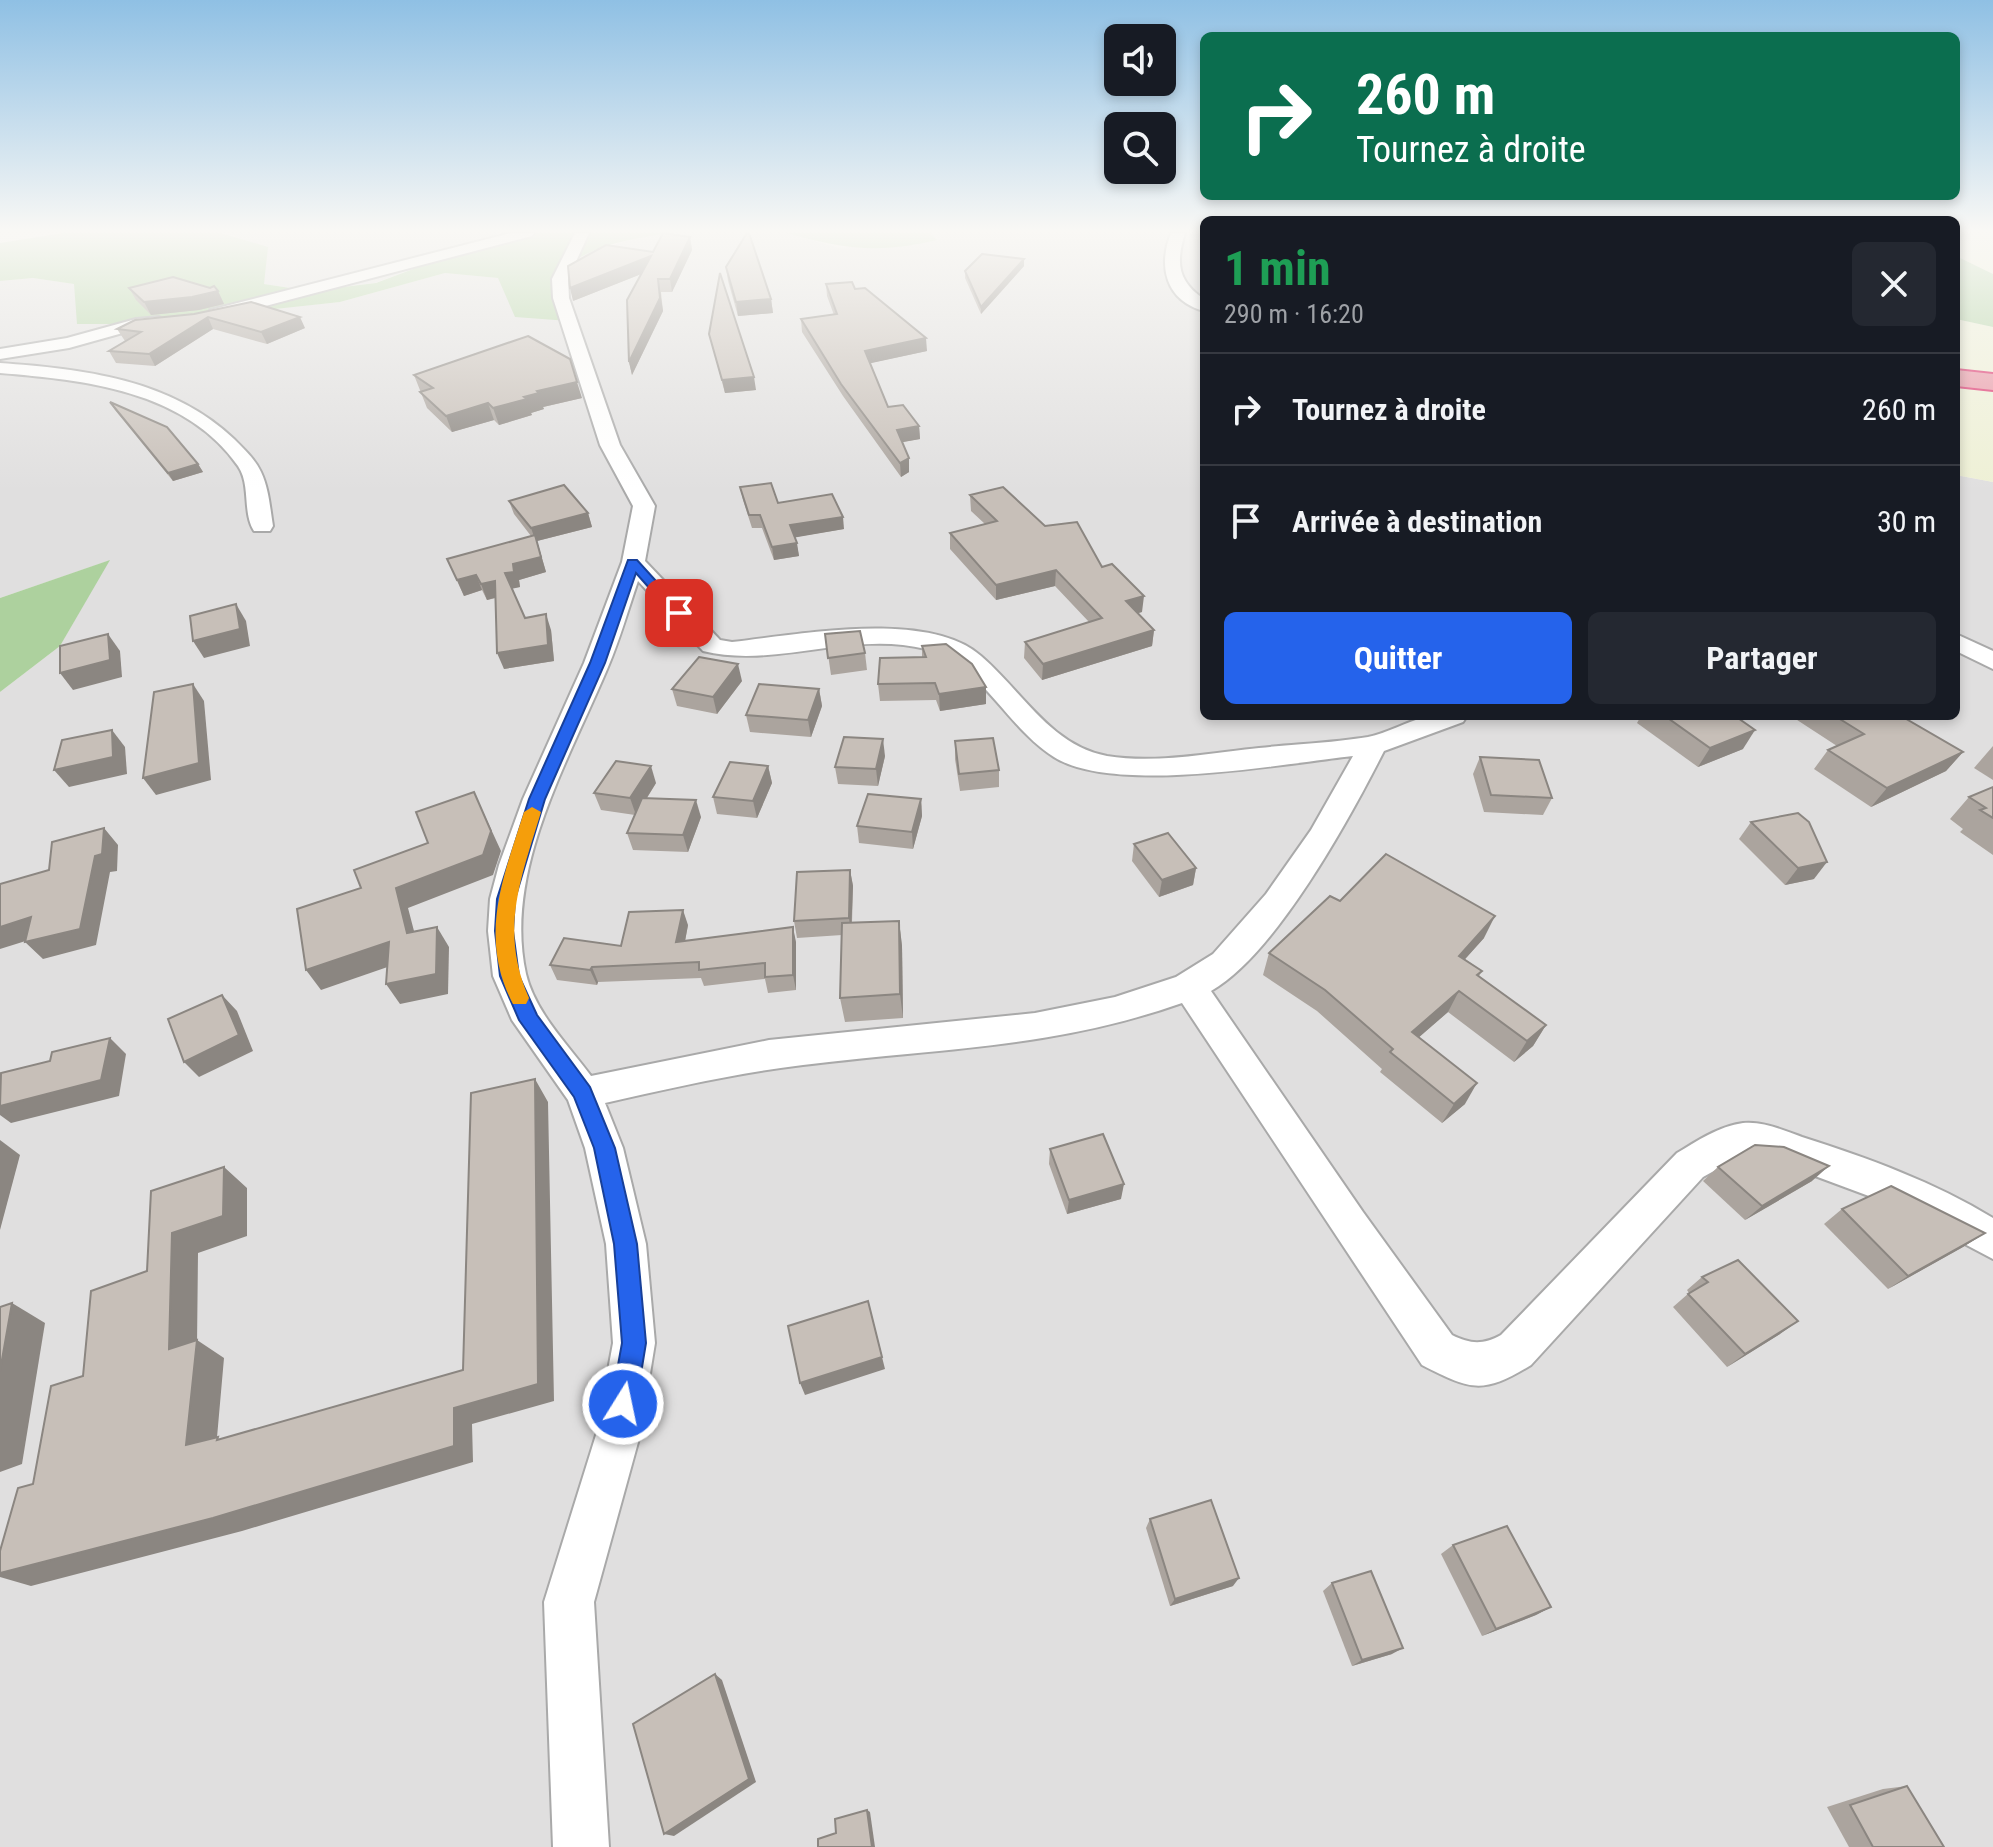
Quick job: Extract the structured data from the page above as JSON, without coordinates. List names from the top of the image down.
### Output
{
  "page": {
    "turn": ["260 m", "Tournez à droite"],
    "heading": ["1 min", "290 m · 16:20"],
    "list": [
      {
        "name": "Tournez à droite",
        "value": "260 m"
      },
      {
        "name": "Arrivée à destination",
        "value": "30 m"
      }
    ],
    "buttons": ["Quitter", "Partager"]
  }
}
